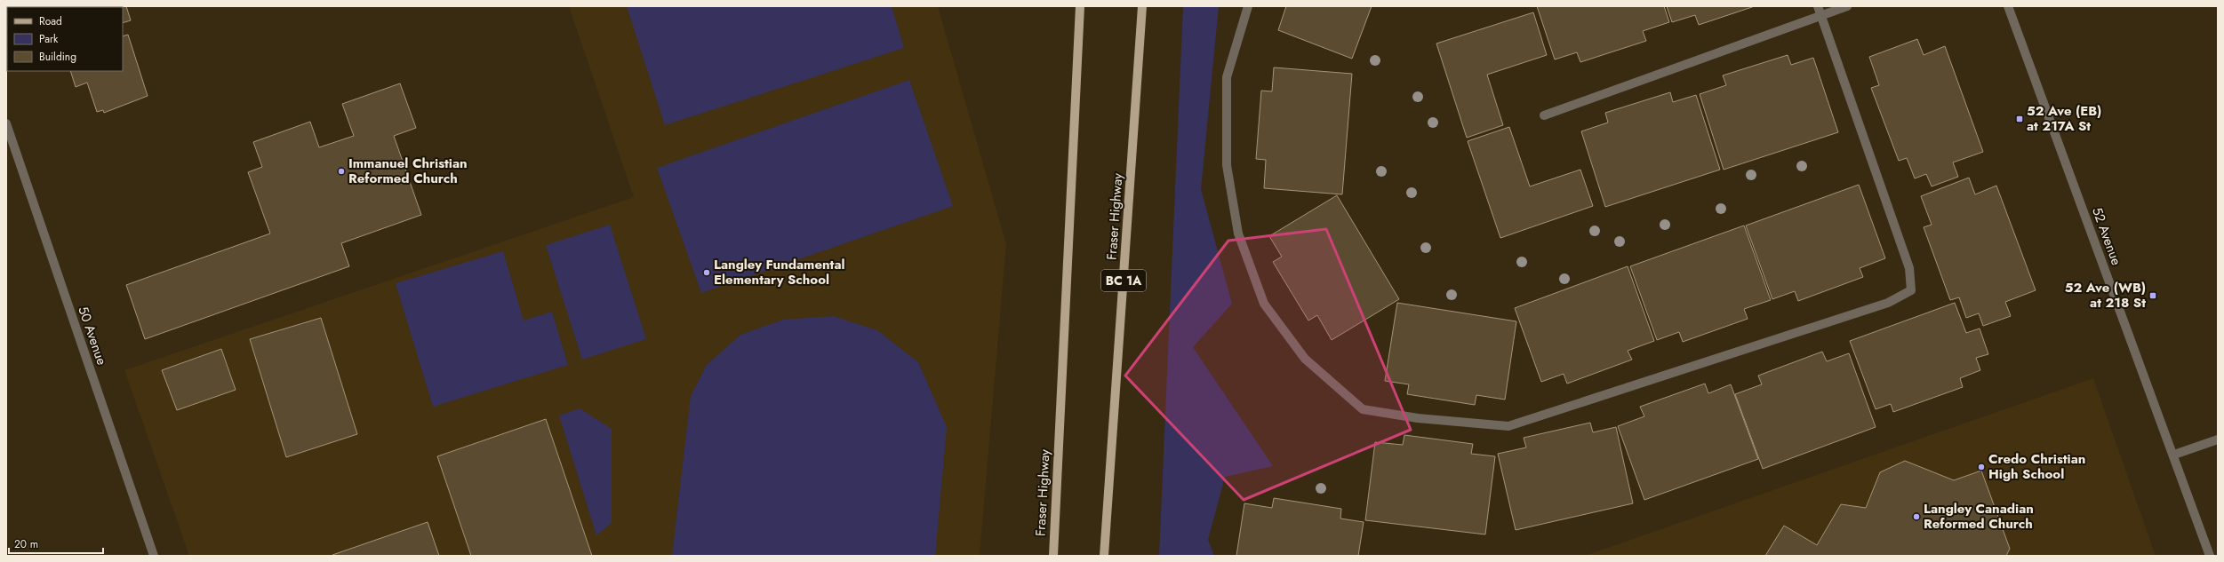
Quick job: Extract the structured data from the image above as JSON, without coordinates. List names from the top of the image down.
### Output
{
  "streets": {
    "main road": ["Fraser Highway", "BC 1A"],
    "street": ["52 Avenue", "50 Avenue"]
  },
  "places": {
    "transit": ["52 Ave (EB) at 217A St", "52 Ave (WB) at 218 St"],
    "other": [
      "Immanuel Christian Reformed Church",
      "Langley Fundamental Elementary School",
      "Credo Christian High School",
      "Langley Canadian Reformed Church"
    ]
  },
  "legend": ["Road", "Park", "Building"],
  "scale_bar": "20 m"
}
